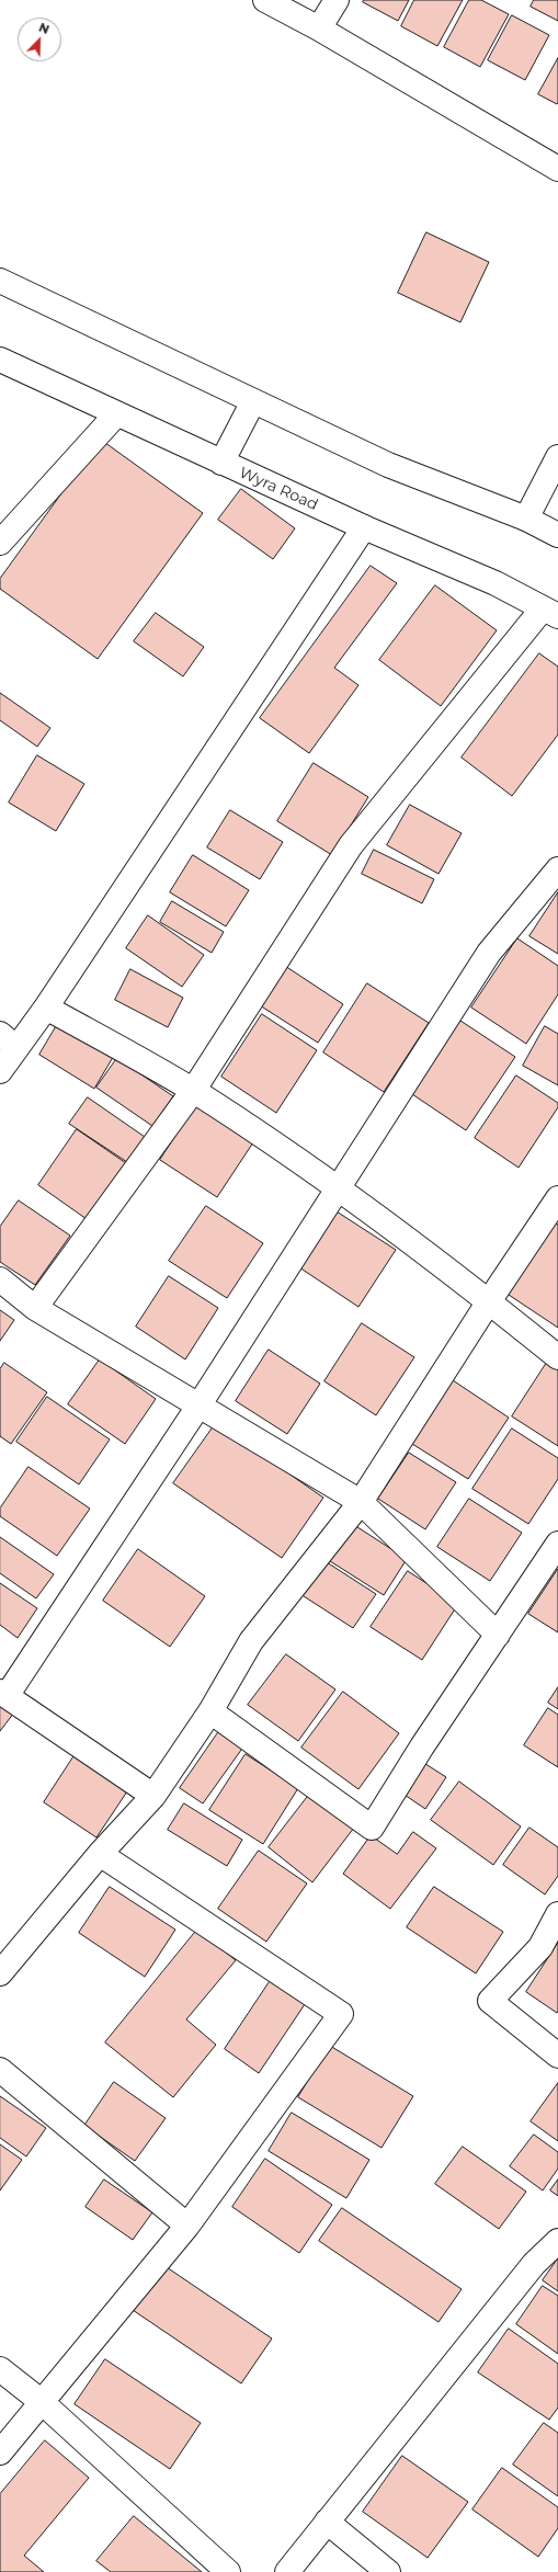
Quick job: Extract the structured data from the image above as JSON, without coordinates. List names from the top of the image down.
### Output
{
  "streets": {
    "street": ["Wyra Road"]
  },
  "north": "top right"
}
